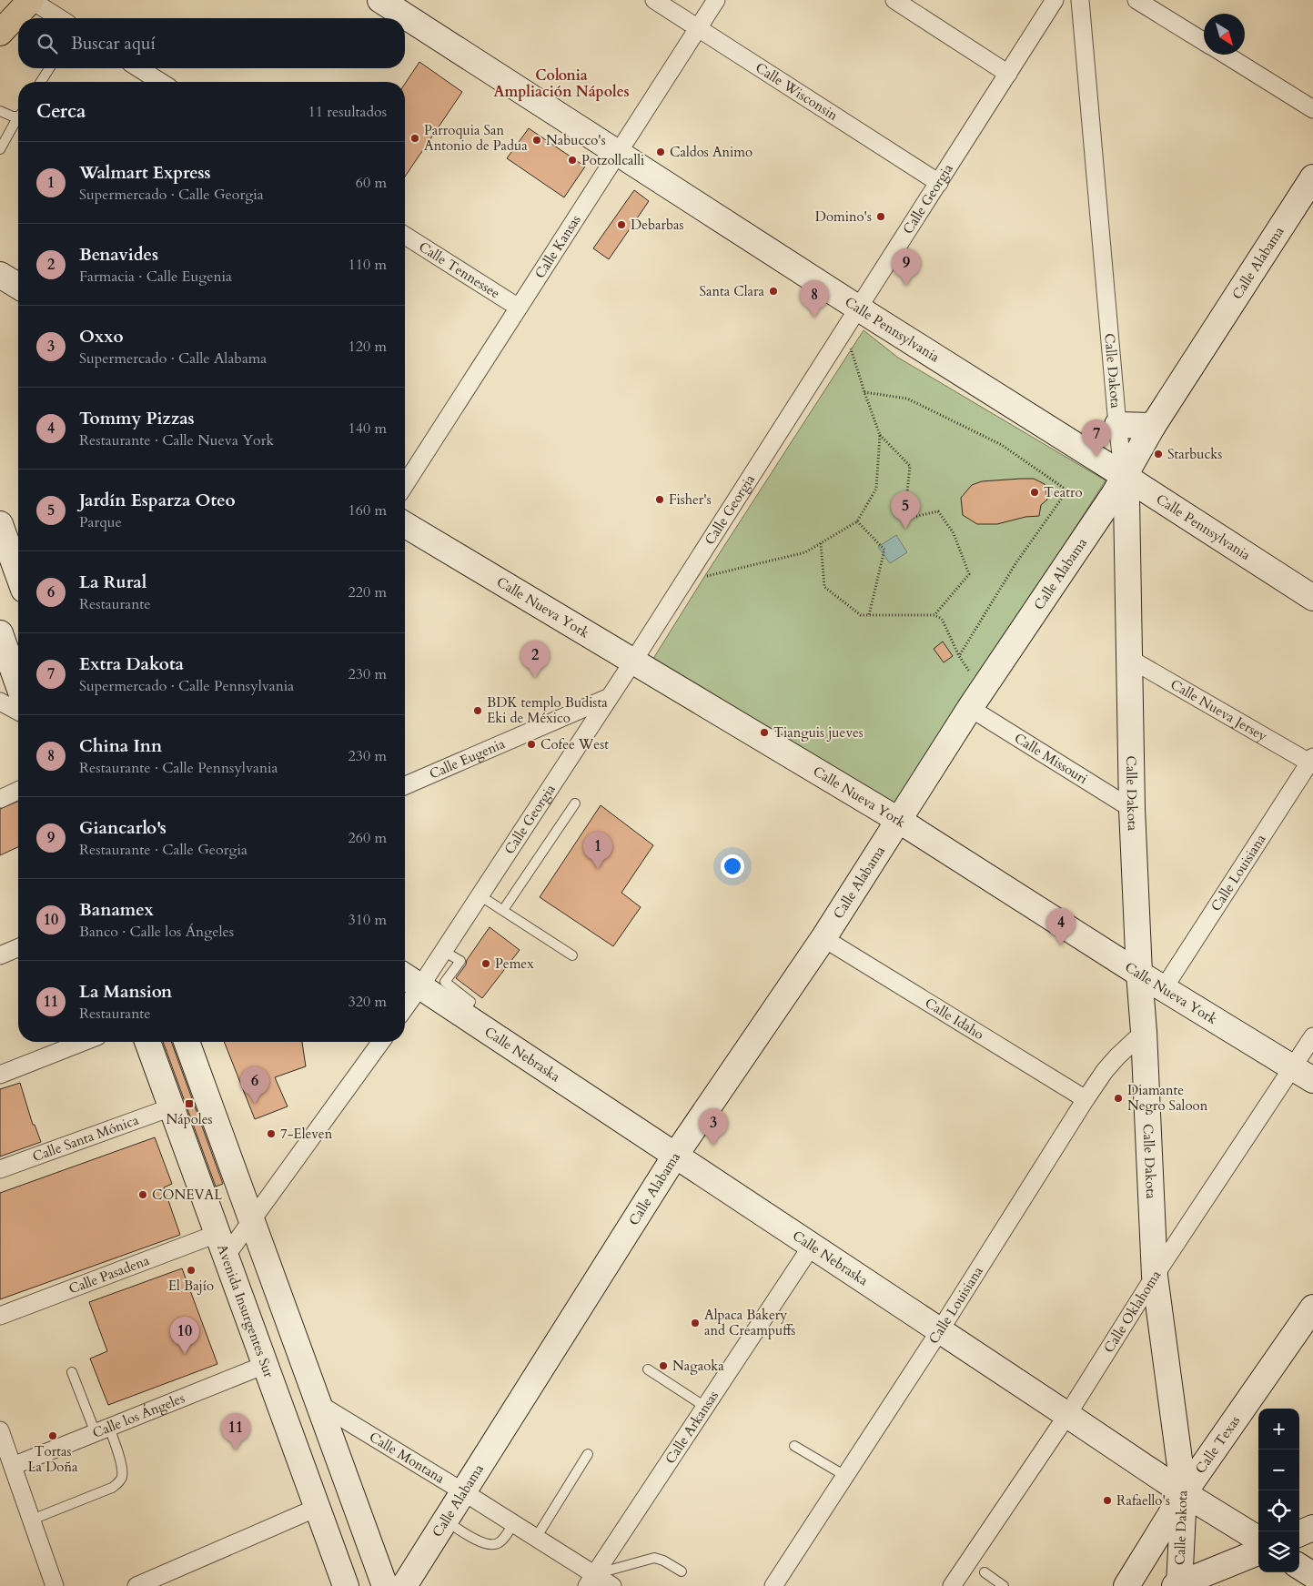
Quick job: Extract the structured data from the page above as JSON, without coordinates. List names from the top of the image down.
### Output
{
  "streets": {
    "street": [
      "Calle Wisconsin",
      "Calle Georgia",
      "Calle Kansas",
      "Calle Alabama",
      "Calle Tennessee",
      "Calle Pennsylvania",
      "Calle Dakota",
      "Calle Nueva York",
      "Calle Nueva Jersey",
      "Calle Missouri",
      "Calle Eugenia",
      "Calle Louisiana",
      "Calle Idaho",
      "Calle Nebraska",
      "Calle Santa Mónica",
      "Calle Pasadena",
      "Avenida Insurgentes Sur",
      "Calle Oklahoma",
      "Calle los Ángeles",
      "Calle Arkansas",
      "Calle Texas",
      "Calle Montana"
    ]
  },
  "crossings": [
    ["Calle Wisconsin", "Calle Georgia"],
    ["Calle Wisconsin", "Calle Kansas"],
    ["Calle Georgia", "Calle Pennsylvania"],
    ["Calle Georgia", "Calle Nueva York"],
    ["Calle Georgia", "Calle Eugenia"],
    ["Calle Georgia", "Calle Nebraska"],
    ["Calle Kansas", "Calle Tennessee"],
    ["Calle Kansas", "Calle Pennsylvania"],
    ["Calle Alabama", "Calle Pennsylvania"],
    ["Calle Alabama", "Calle Dakota"],
    ["Calle Alabama", "Calle Nueva York"],
    ["Calle Alabama", "Calle Missouri"],
    ["Calle Alabama", "Calle Idaho"],
    ["Calle Alabama", "Calle Nebraska"],
    ["Calle Alabama", "Calle Montana"],
    ["Calle Pennsylvania", "Calle Dakota"],
    ["Calle Dakota", "Calle Nueva York"],
    ["Calle Dakota", "Calle Nueva Jersey"],
    ["Calle Dakota", "Calle Missouri"],
    ["Calle Dakota", "Calle Louisiana"],
    ["Calle Dakota", "Calle Nebraska"],
    ["Calle Dakota", "Calle Oklahoma"],
    ["Calle Dakota", "Calle Texas"],
    ["Calle Nueva York", "Calle Louisiana"],
    ["Calle Nueva York", "Calle Oklahoma"],
    ["Calle Nueva Jersey", "Calle Louisiana"],
    ["Calle Louisiana", "Calle Idaho"],
    ["Calle Louisiana", "Calle Nebraska"],
    ["Calle Nebraska", "Calle Oklahoma"],
    ["Calle Nebraska", "Calle Arkansas"],
    ["Calle Nebraska", "Calle Texas"],
    ["Calle Santa Mónica", "Avenida Insurgentes Sur"],
    ["Calle Pasadena", "Avenida Insurgentes Sur"],
    ["Avenida Insurgentes Sur", "Calle los Ángeles"],
    ["Calle Arkansas", "Calle Montana"]
  ],
  "districts": ["Colonia Ampliación Nápoles"],
  "places": {
    "other": [
      "Parroquia San Antonio de Padua",
      "Nabucco's",
      "Caldos Animo",
      "Potzollcalli",
      "Domino's",
      "Debarbas",
      "Santa Clara",
      "Starbucks",
      "Teatro",
      "Fisher's",
      "BDK templo Budista Eki de México",
      "Tianguis jueves",
      "Cofee West",
      "Pemex",
      "Diamante Negro Saloon",
      "7-Eleven",
      "CONEVAL",
      "El Bajío",
      "Alpaca Bakery and Creampuffs",
      "Nagaoka",
      "Tortas La Doña",
      "Rafaello's"
    ],
    "transit": ["Nápoles"]
  },
  "north": "bottom right",
  "page": {
    "search": "Buscar aquí",
    "heading": ["Cerca", "11 resultados"],
    "list": [
      {
        "mark": "1",
        "name": "Walmart Express",
        "note": "Supermercado · Calle Georgia",
        "value": "60 m"
      },
      {
        "mark": "2",
        "name": "Benavides",
        "note": "Farmacia · Calle Eugenia",
        "value": "110 m"
      },
      {
        "mark": "3",
        "name": "Oxxo",
        "note": "Supermercado · Calle Alabama",
        "value": "120 m"
      },
      {
        "mark": "4",
        "name": "Tommy Pizzas",
        "note": "Restaurante · Calle Nueva York",
        "value": "140 m"
      },
      {
        "mark": "5",
        "name": "Jardín Esparza Oteo",
        "note": "Parque",
        "value": "160 m"
      },
      {
        "mark": "6",
        "name": "La Rural",
        "note": "Restaurante",
        "value": "220 m"
      },
      {
        "mark": "7",
        "name": "Extra Dakota",
        "note": "Supermercado · Calle Pennsylvania",
        "value": "230 m"
      },
      {
        "mark": "8",
        "name": "China Inn",
        "note": "Restaurante · Calle Pennsylvania",
        "value": "230 m"
      },
      {
        "mark": "9",
        "name": "Giancarlo's",
        "note": "Restaurante · Calle Georgia",
        "value": "260 m"
      },
      {
        "mark": "10",
        "name": "Banamex",
        "note": "Banco · Calle los Ángeles",
        "value": "310 m"
      },
      {
        "mark": "11",
        "name": "La Mansion",
        "note": "Restaurante",
        "value": "320 m"
      }
    ],
    "pins": [
      "9",
      "8",
      "7",
      "5",
      "2",
      "1",
      "4",
      "6",
      "3",
      "10",
      "11"
    ],
    "map_buttons": ["+", "−"]
  }
}
